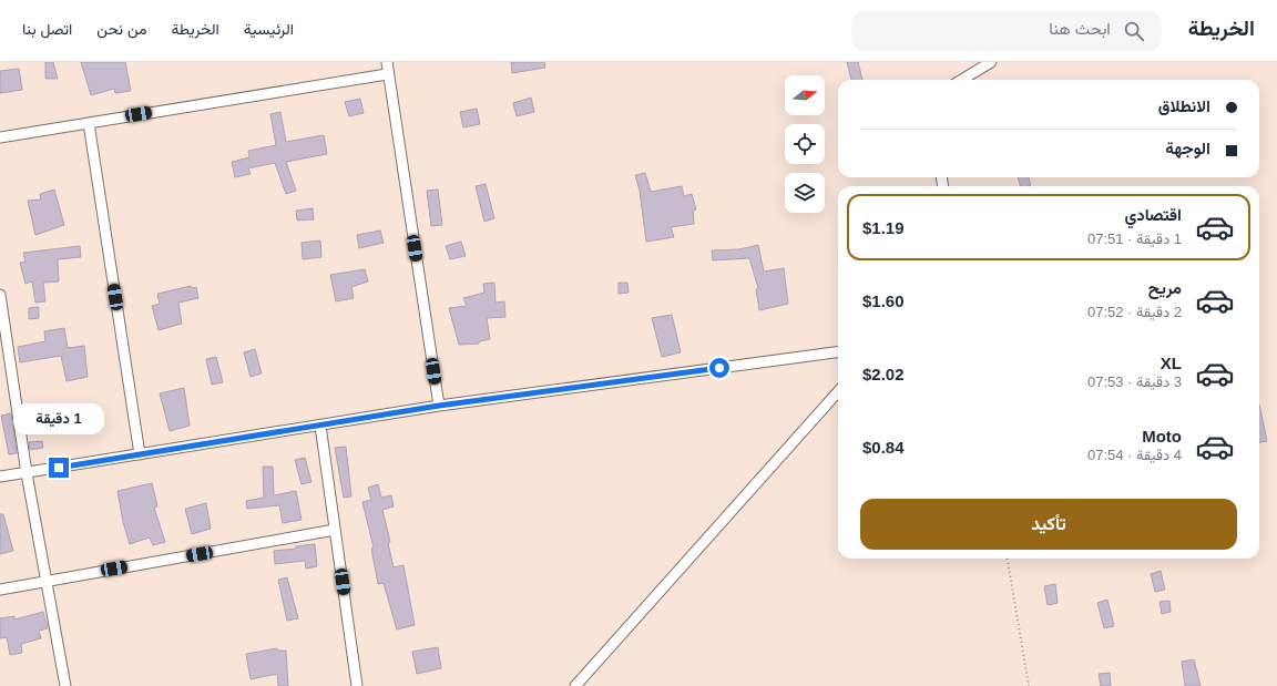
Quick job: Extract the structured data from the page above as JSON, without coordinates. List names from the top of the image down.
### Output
{
  "north": "right",
  "page": {
    "header": "الخريطة",
    "search": "ابحث هنا",
    "nav": [
      "الرئيسية",
      "الخريطة",
      "من نحن",
      "اتصل بنا"
    ],
    "banner": ["الانطلاق", "الوجهة"],
    "list": [
      {
        "name": "اقتصادي",
        "note": "1 دقيقة · 07:51",
        "value": "$1.19"
      },
      {
        "name": "مريح",
        "note": "2 دقيقة · 07:52",
        "value": "$1.60"
      },
      {
        "name": "XL",
        "note": "3 دقيقة · 07:53",
        "value": "$2.02"
      },
      {
        "name": "Moto",
        "note": "4 دقيقة · 07:54",
        "value": "$0.84"
      }
    ],
    "bubble": "1 دقيقة",
    "buttons": "تأكيد"
  }
}
